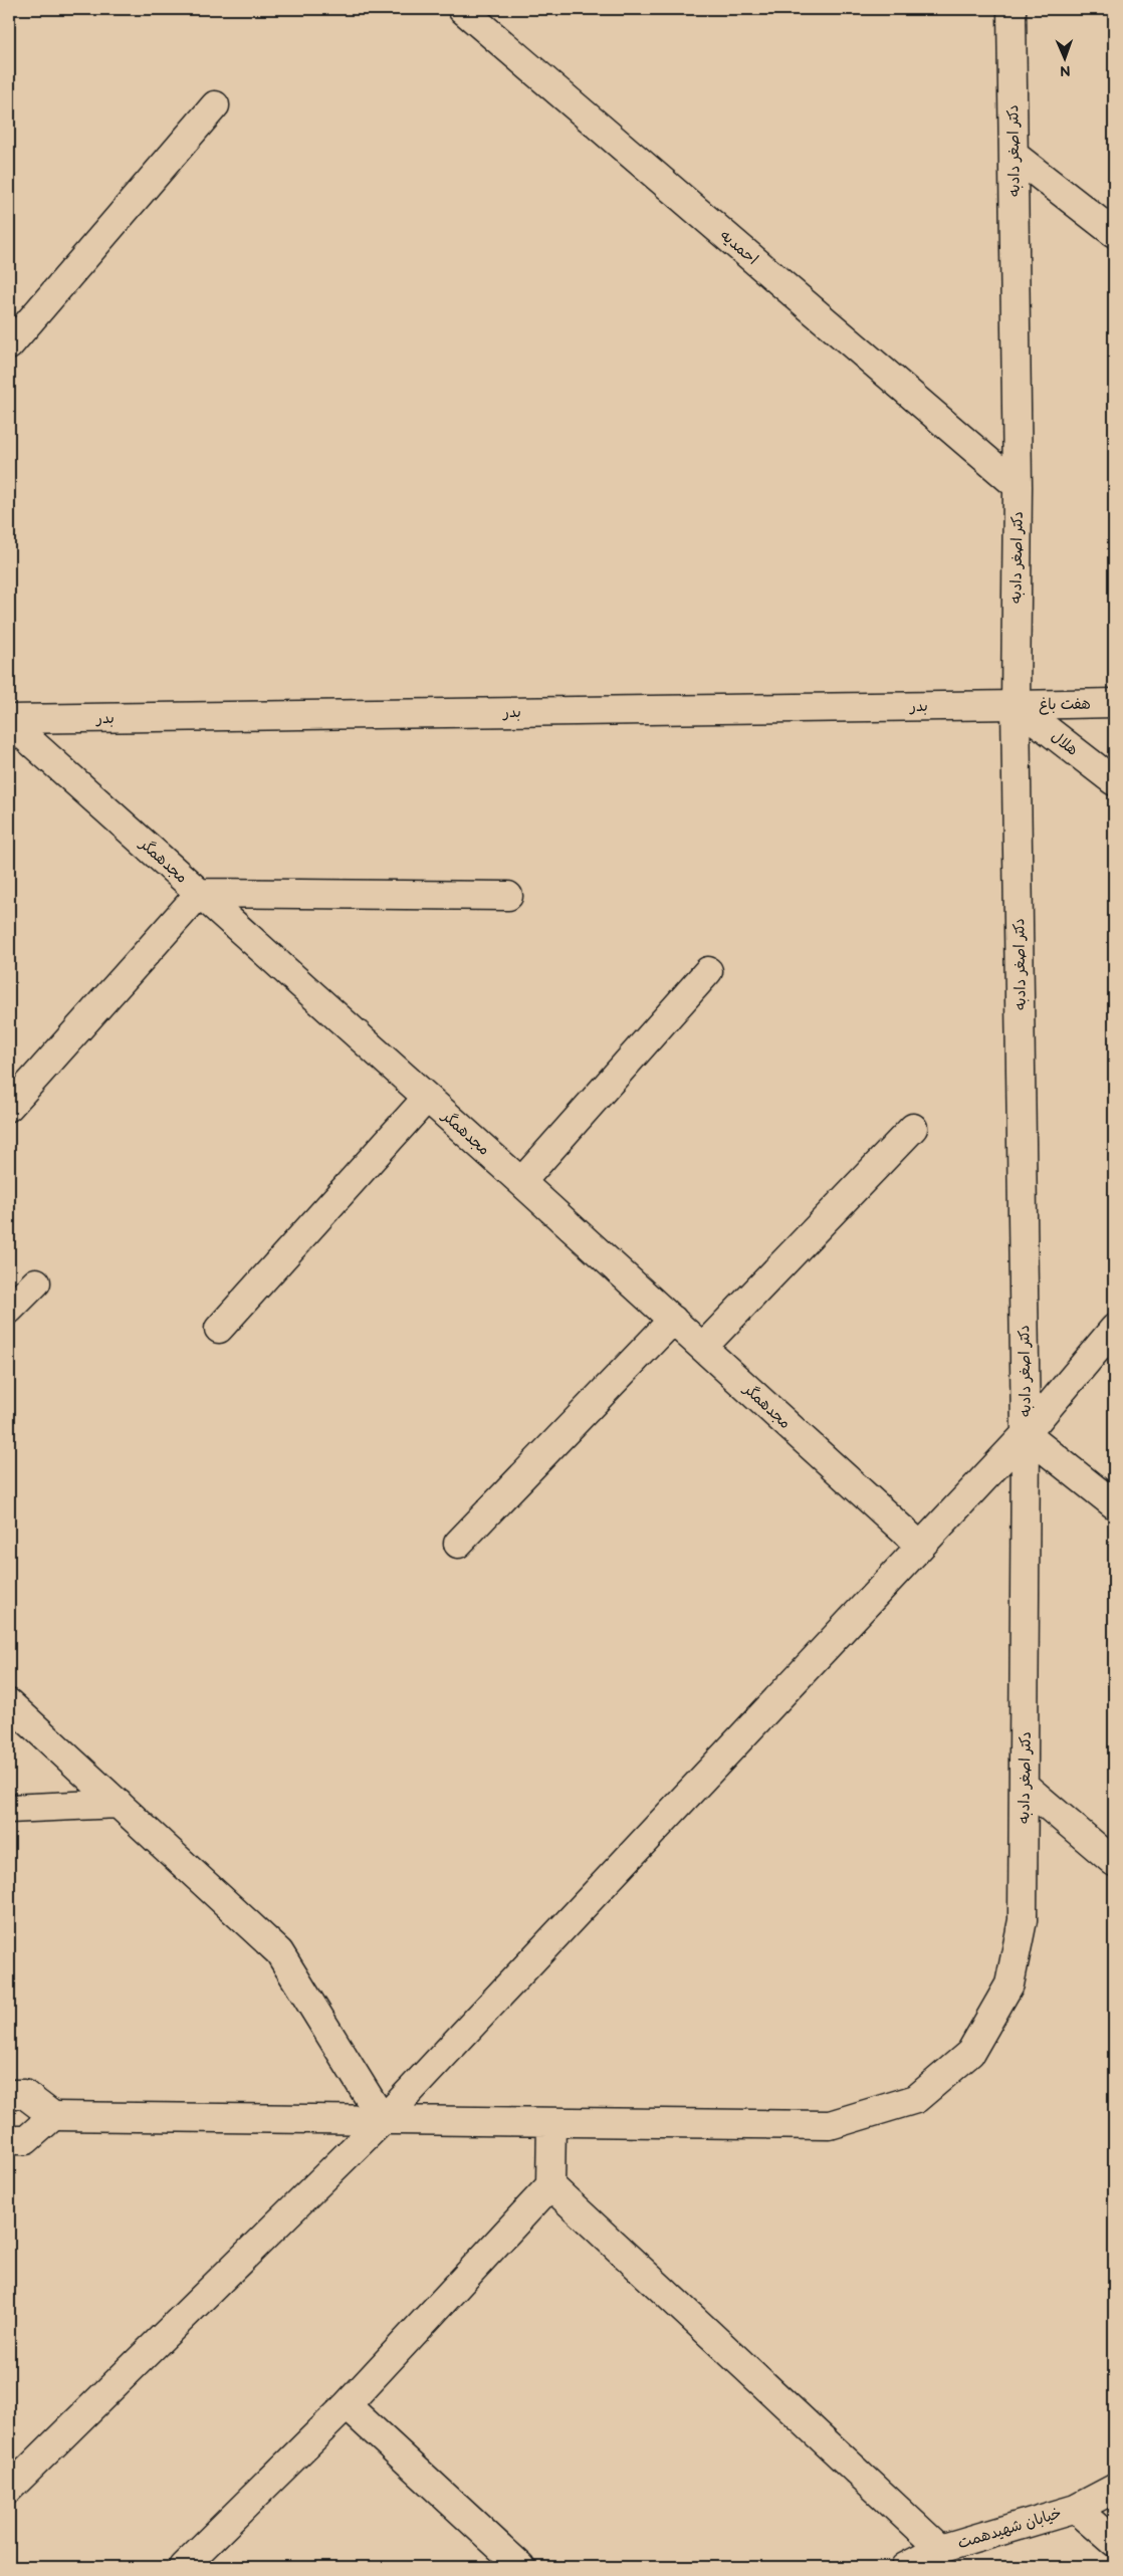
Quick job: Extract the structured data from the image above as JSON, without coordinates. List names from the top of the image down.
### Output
{
  "streets": {
    "street": [
      "دکتر اصغر دادبه",
      "احمدیه",
      "هفت باغ",
      "بدر",
      "هلال",
      "مجدهمگر",
      "خیابان شهیدهمت"
    ]
  },
  "crossings": [
    ["دکتر اصغر دادبه", "احمدیه"],
    ["دکتر اصغر دادبه", "هفت باغ"],
    ["دکتر اصغر دادبه", "بدر"],
    ["دکتر اصغر دادبه", "هلال"],
    ["هفت باغ", "بدر"],
    ["هفت باغ", "هلال"],
    ["بدر", "هلال"],
    ["بدر", "مجدهمگر"]
  ],
  "north": "bottom"
}
